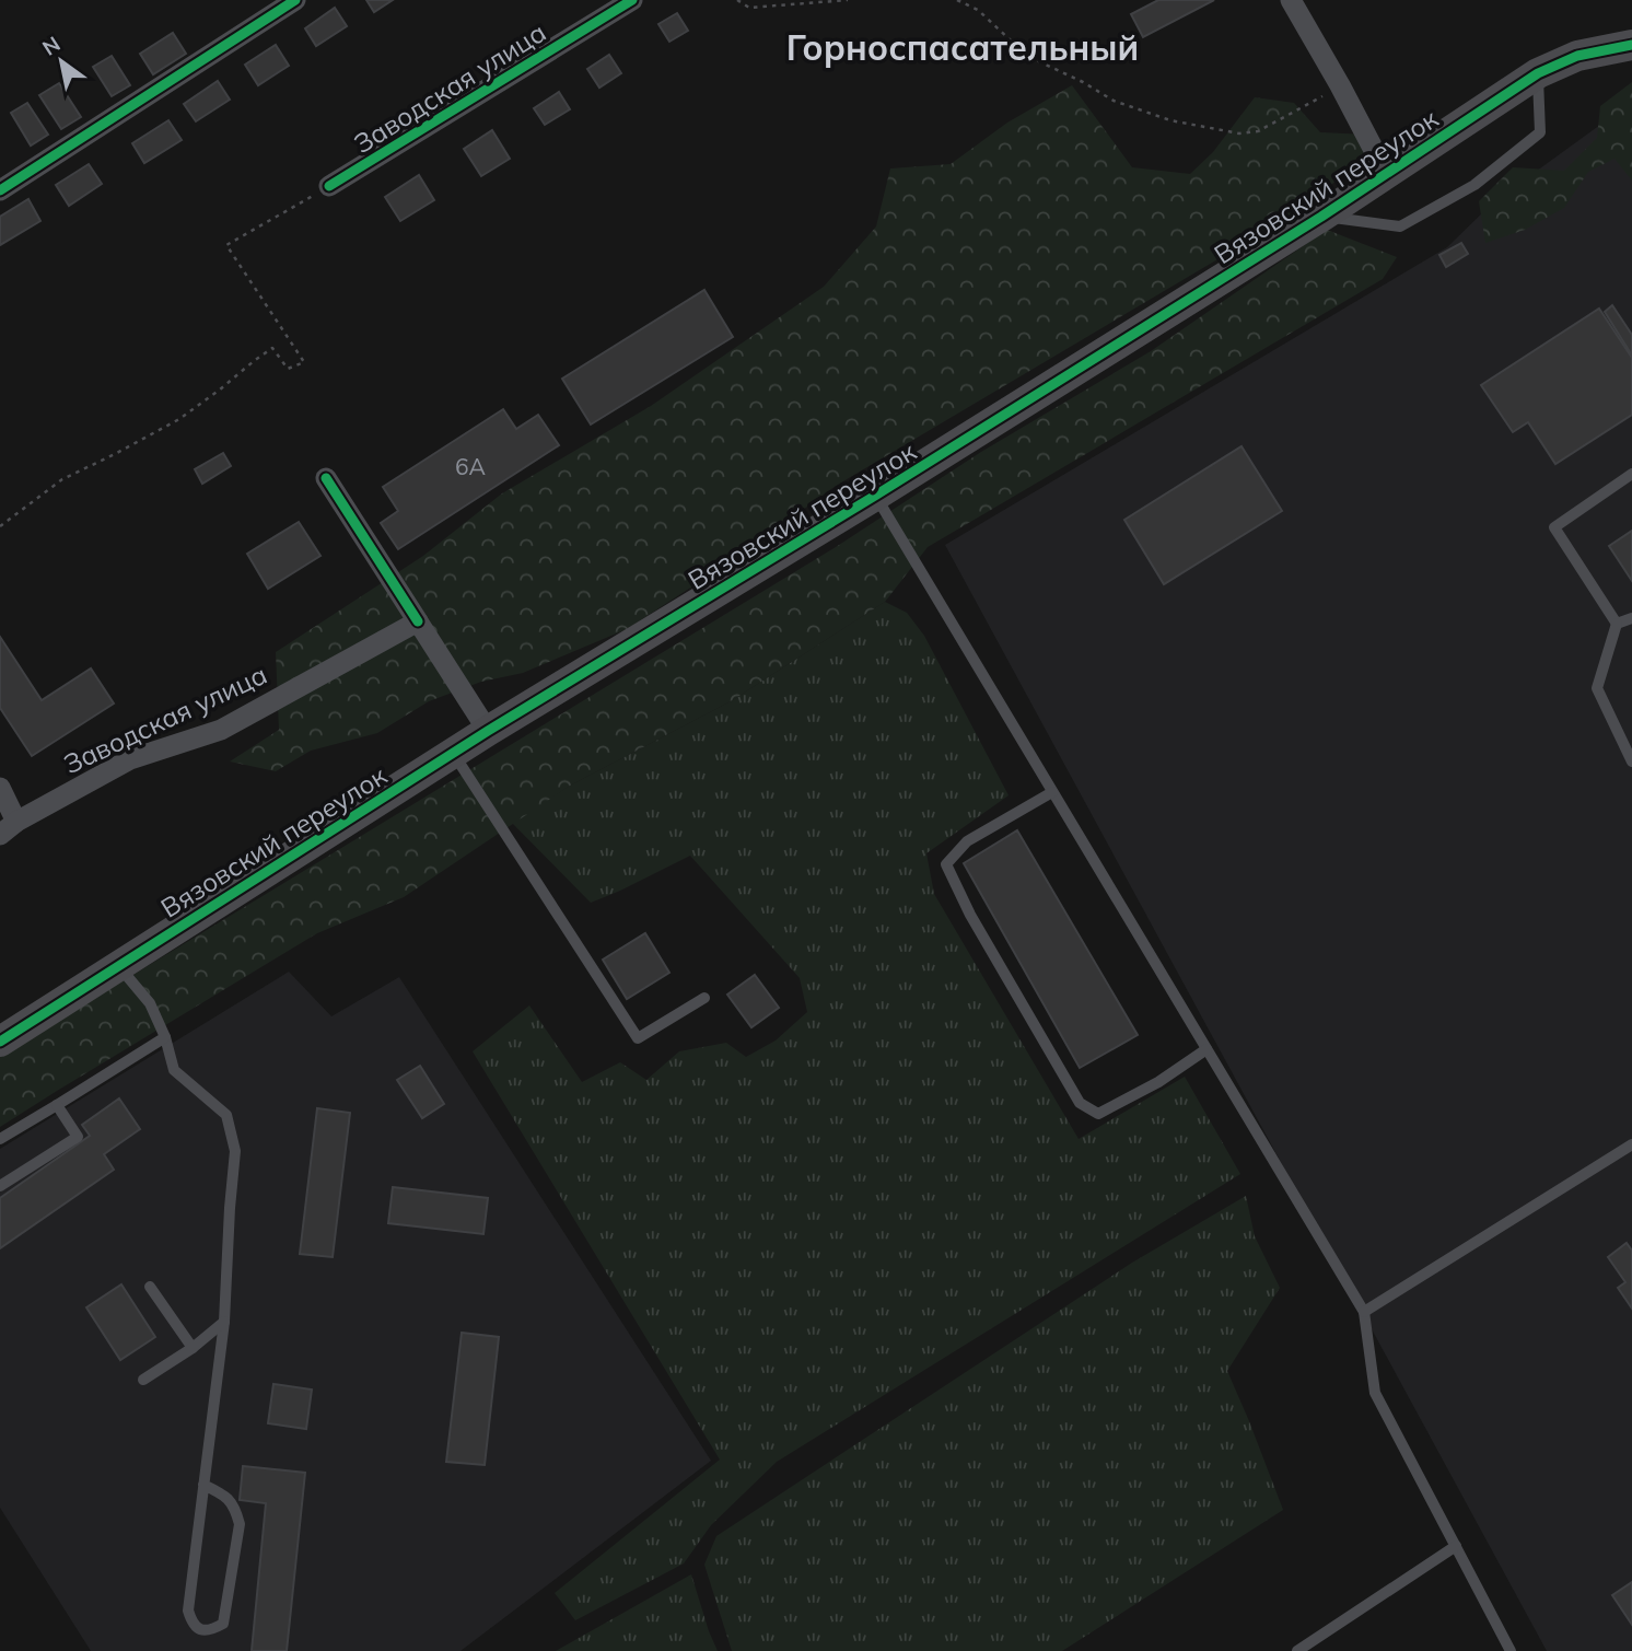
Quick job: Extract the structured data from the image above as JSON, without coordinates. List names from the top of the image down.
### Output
{
  "streets": {
    "street": ["Заводская улица", "Вязовский переулок"]
  },
  "districts": ["Горноспасательный"],
  "house_numbers": ["6А"],
  "north": "top left"
}
